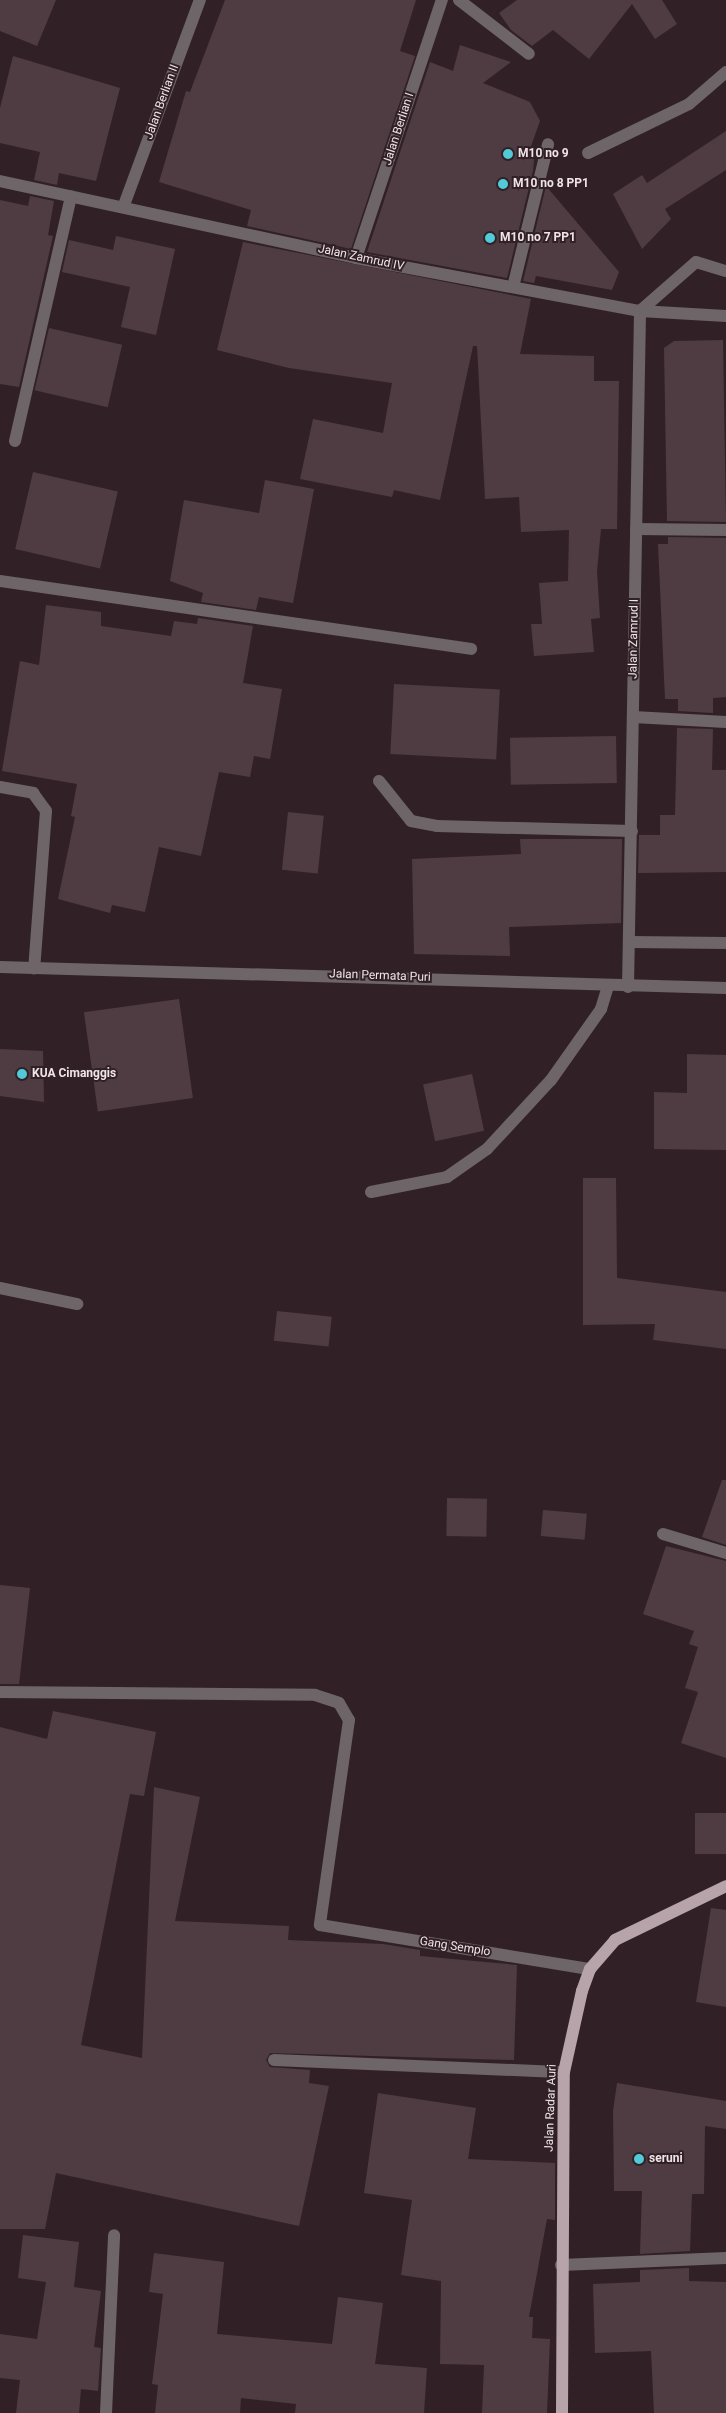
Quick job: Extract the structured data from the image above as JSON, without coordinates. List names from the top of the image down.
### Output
{
  "streets": {
    "main road": ["Jalan Radar Auri"],
    "street": [
      "Jalan Berlian II",
      "Jalan Berlian I",
      "Jalan Zamrud IV",
      "Jalan Zamrud I",
      "Jalan Permata Puri",
      "Gang Semplo"
    ]
  },
  "crossings": [
    ["Jalan Berlian II", "Jalan Zamrud IV"],
    ["Jalan Berlian I", "Jalan Zamrud IV"],
    ["Jalan Zamrud IV", "Jalan Zamrud I"],
    ["Jalan Zamrud I", "Jalan Permata Puri"],
    ["Gang Semplo", "Jalan Radar Auri"]
  ],
  "places": [
    "M10 no 9",
    "M10 no 8 PP1",
    "M10 no 7 PP1",
    "KUA Cimanggis",
    "seruni"
  ]
}
